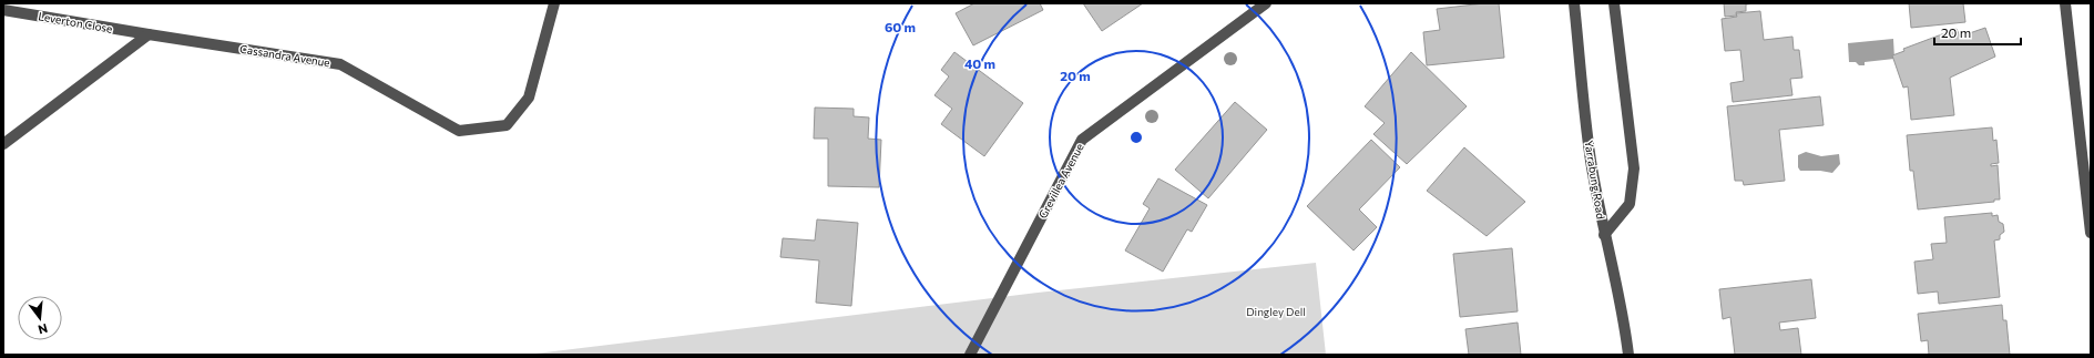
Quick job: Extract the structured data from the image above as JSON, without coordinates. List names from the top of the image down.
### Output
{
  "streets": {
    "street": [
      "Leverton Close",
      "Cassandra Avenue",
      "Yarrabung Road",
      "Grevillea Avenue"
    ]
  },
  "crossings": [
    ["Leverton Close", "Cassandra Avenue"]
  ],
  "parks": ["Dingley Dell"],
  "scale_bar": "20 m",
  "north": "bottom",
  "rings": ["60 m", "40 m", "20 m"]
}
